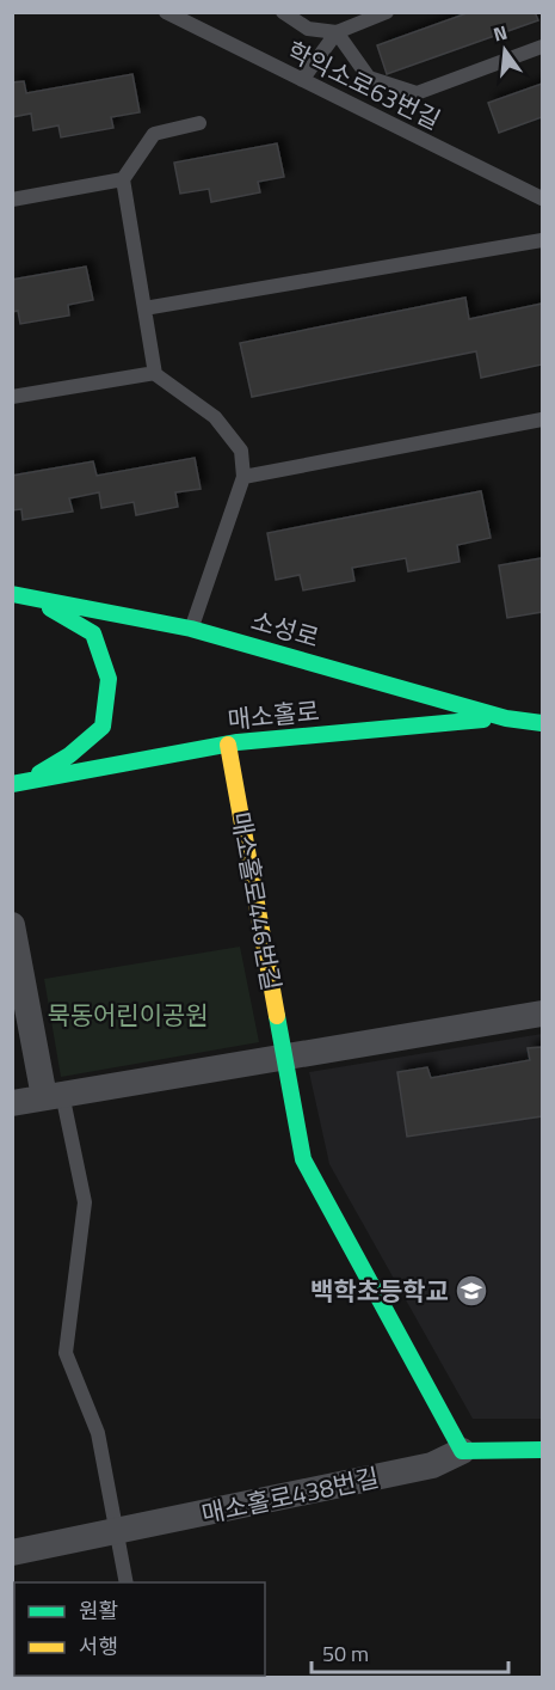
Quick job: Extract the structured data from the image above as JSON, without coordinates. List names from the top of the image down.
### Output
{
  "streets": {
    "main road": ["소성로", "매소홀로", "매소홀로446번길"],
    "street": ["매소홀로438번길"],
    "lane": ["학익소로63번길"]
  },
  "crossings": [
    ["소성로", "매소홀로"],
    ["매소홀로", "매소홀로446번길"],
    ["매소홀로446번길", "매소홀로438번길"]
  ],
  "parks": ["묵동어린이공원"],
  "places": {
    "school or university": ["백학초등학교"]
  },
  "legend": ["원활", "서행"],
  "scale_bar": "50 m",
  "north": "top"
}
